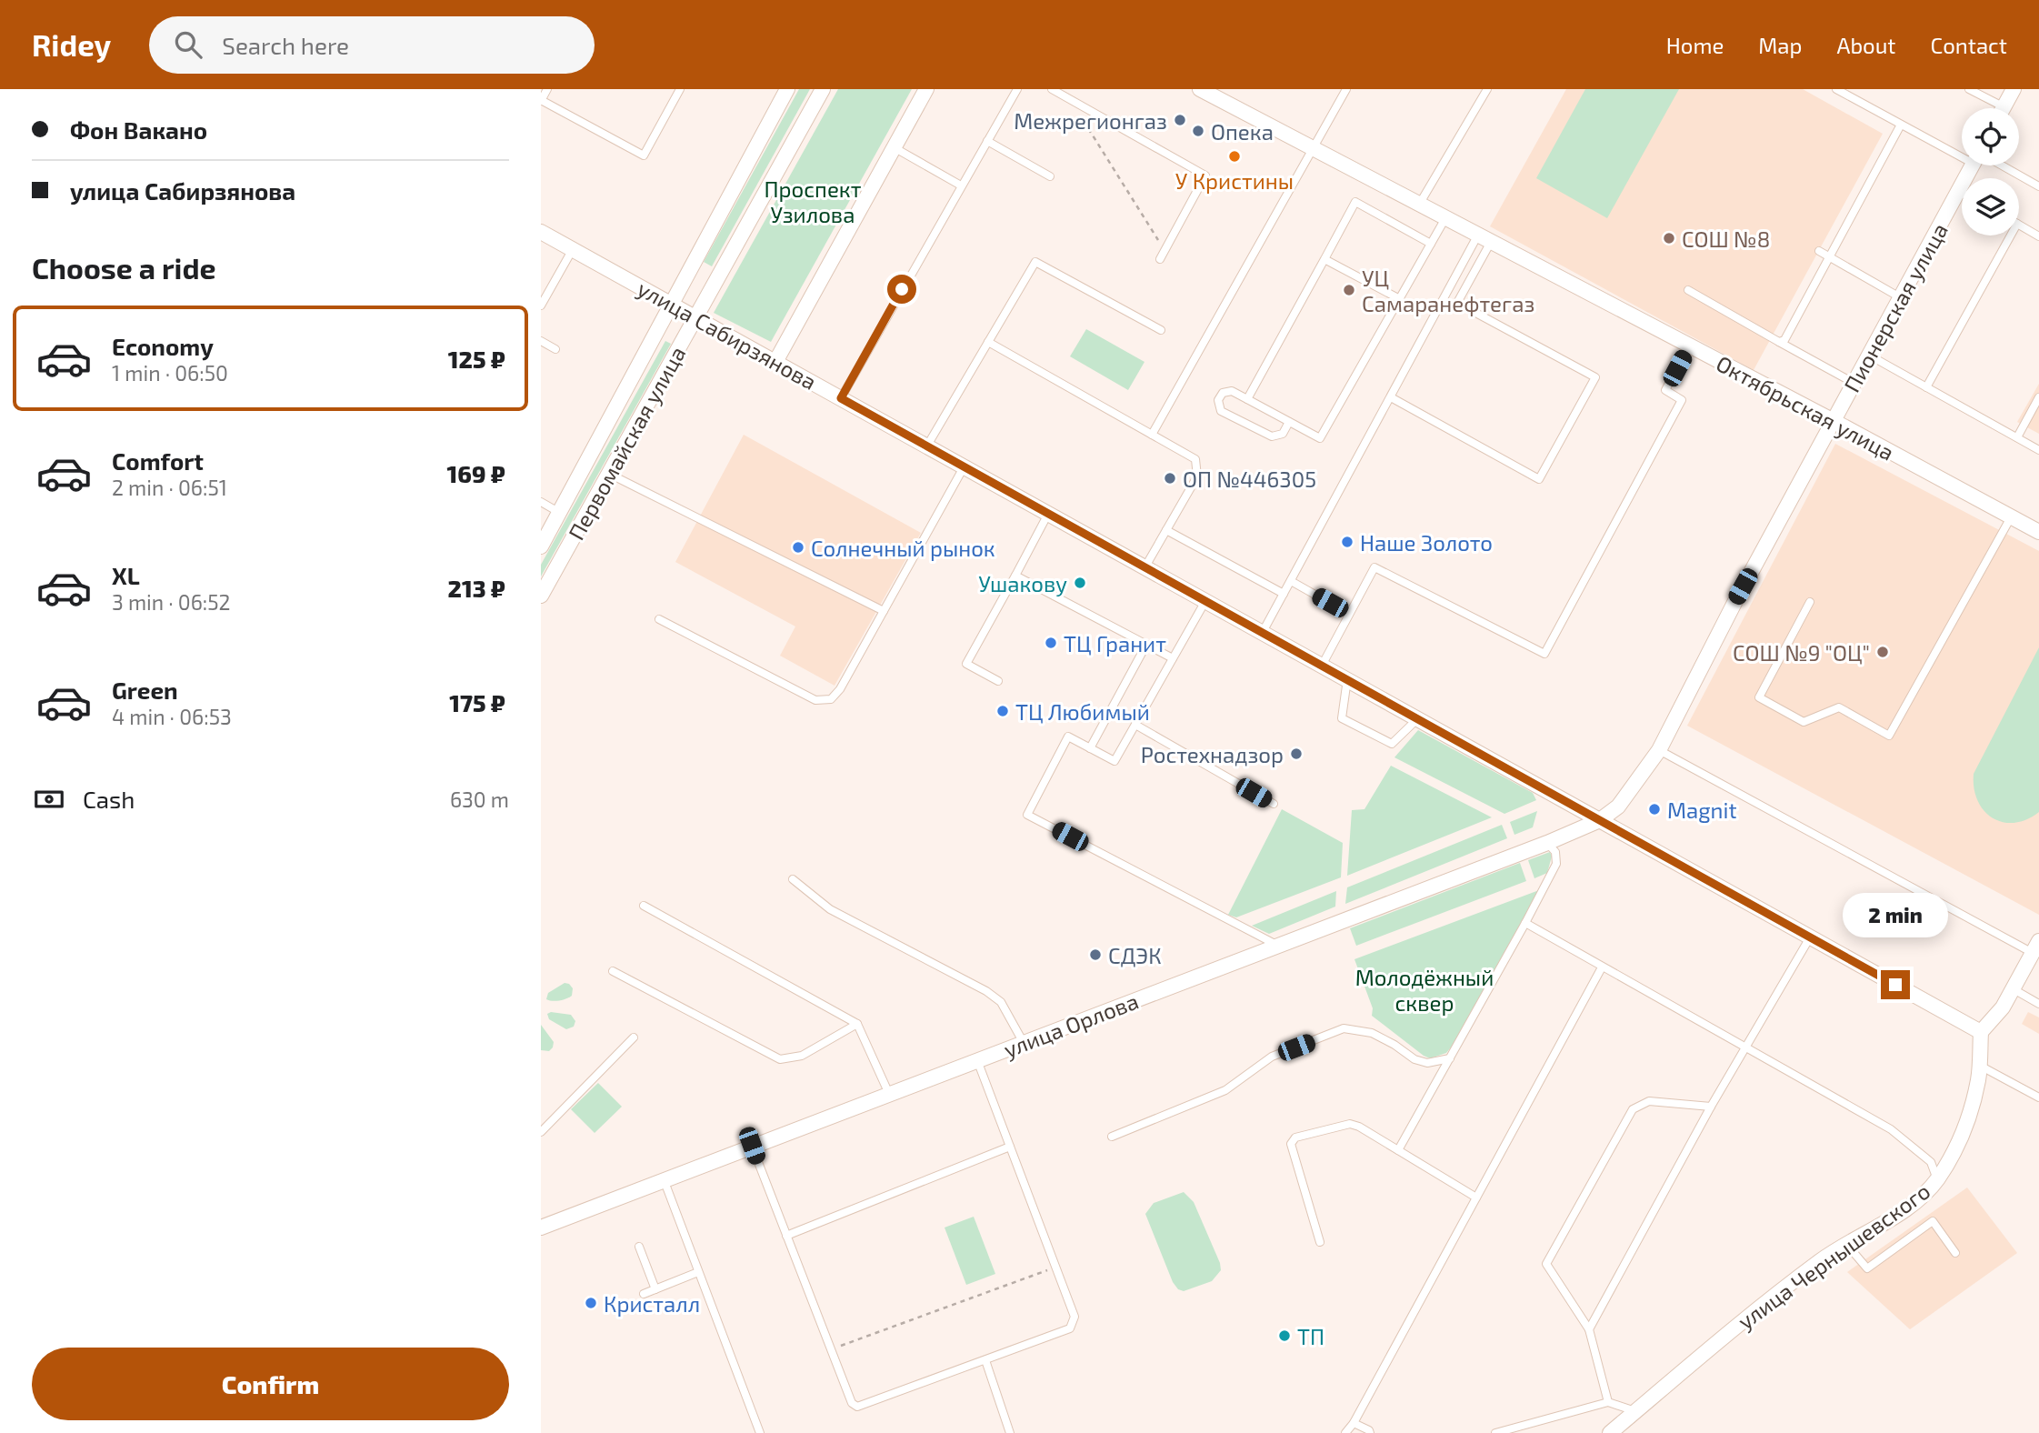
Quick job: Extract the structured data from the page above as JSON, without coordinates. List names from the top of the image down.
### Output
{
  "streets": {
    "street": [
      "Пионерская улица",
      "улица Сабирзянова",
      "Октябрьская улица",
      "Первомайская улица",
      "улица Орлова",
      "улица Чернышевского"
    ]
  },
  "crossings": [
    ["Пионерская улица", "улица Сабирзянова"],
    ["Пионерская улица", "Октябрьская улица"],
    ["Пионерская улица", "улица Орлова"],
    ["улица Сабирзянова", "Первомайская улица"],
    ["улица Сабирзянова", "улица Орлова"],
    ["улица Сабирзянова", "улица Чернышевского"]
  ],
  "parks": ["Проспект Узилова", "Молодёжный сквер"],
  "places": [
    "Межрегионгаз",
    "Опека",
    "У Кристины",
    "СОШ №8",
    "УЦ Самаранефтегаз",
    "ОП №446305",
    "Наше Золото",
    "Солнечный рынок",
    "Ушакову",
    "ТЦ Гранит",
    "СОШ №9 \"ОЦ\"",
    "ТЦ Любимый",
    "Ростехнадзор",
    "Magnit",
    "СДЭК",
    "Кристалл",
    "ТП"
  ],
  "page": {
    "header": "Ridey",
    "search": "Search here",
    "nav": [
      "Home",
      "Map",
      "About",
      "Contact"
    ],
    "banner": ["Фон Вакано", "улица Сабирзянова"],
    "heading": "Choose a ride",
    "list": [
      {
        "name": "Economy",
        "note": "1 min · 06:50",
        "value": "125 ₽"
      },
      {
        "name": "Comfort",
        "note": "2 min · 06:51",
        "value": "169 ₽"
      },
      {
        "name": "XL",
        "note": "3 min · 06:52",
        "value": "213 ₽"
      },
      {
        "name": "Green",
        "note": "4 min · 06:53",
        "value": "175 ₽"
      }
    ],
    "pay": ["Cash", "630 m"],
    "bubble": "2 min",
    "buttons": "Confirm"
  }
}
